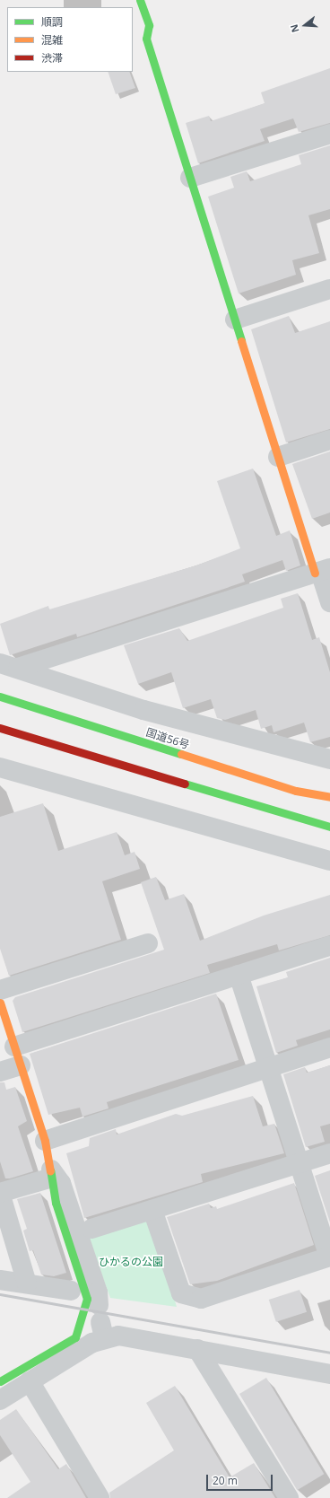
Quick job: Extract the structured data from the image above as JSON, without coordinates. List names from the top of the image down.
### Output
{
  "streets": {
    "main road": ["国道56号"]
  },
  "parks": ["ひかるの公園"],
  "legend": ["順調", "混雑", "渋滞"],
  "scale_bar": "20 m",
  "north": "left"
}
